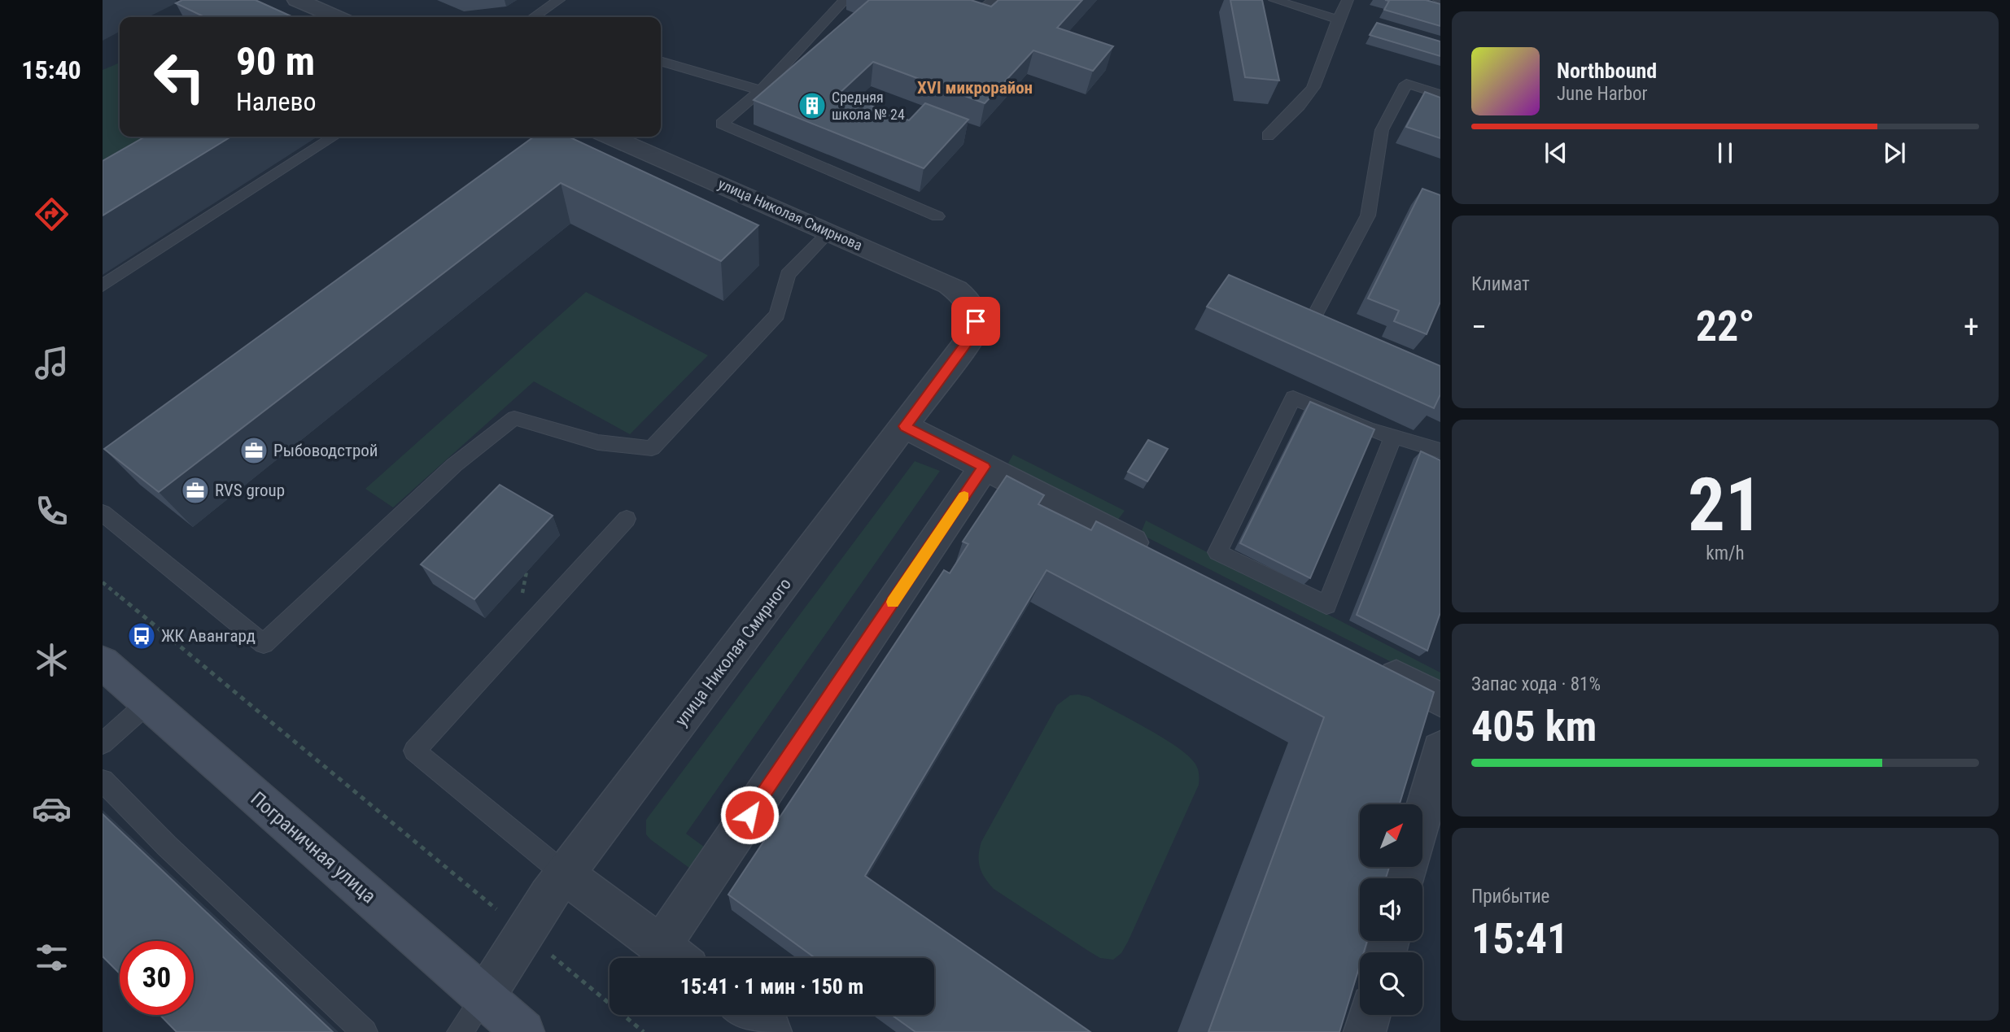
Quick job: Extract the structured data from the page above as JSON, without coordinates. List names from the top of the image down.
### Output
{
  "streets": {
    "street": ["улица Николая Смирнова", "улица Николая Смирного", "Пограничная улица"]
  },
  "crossings": [
    ["улица Николая Смирнова", "улица Николая Смирного"],
    ["улица Николая Смирного", "Пограничная улица"]
  ],
  "districts": ["XVI микрорайон"],
  "places": {
    "building": ["Средняя школа № 24"],
    "office": ["Рыбоводстрой", "RVS group"],
    "bus stop": ["ЖК Авангард"]
  },
  "north": "top right",
  "page": {
    "tabs": "15:40",
    "turn": ["90 m", "Налево"],
    "song": ["Northbound", "June Harbor"],
    "tile": [
      "Климат",
      ["21", "km/h"],
      ["Запас хода · 81%", "405 km"],
      ["Прибытие", "15:41"]
    ],
    "heat": ["−", "22°", "+"],
    "limit": "30",
    "trip": "15:41 · 1 мин · 150 m"
  }
}
